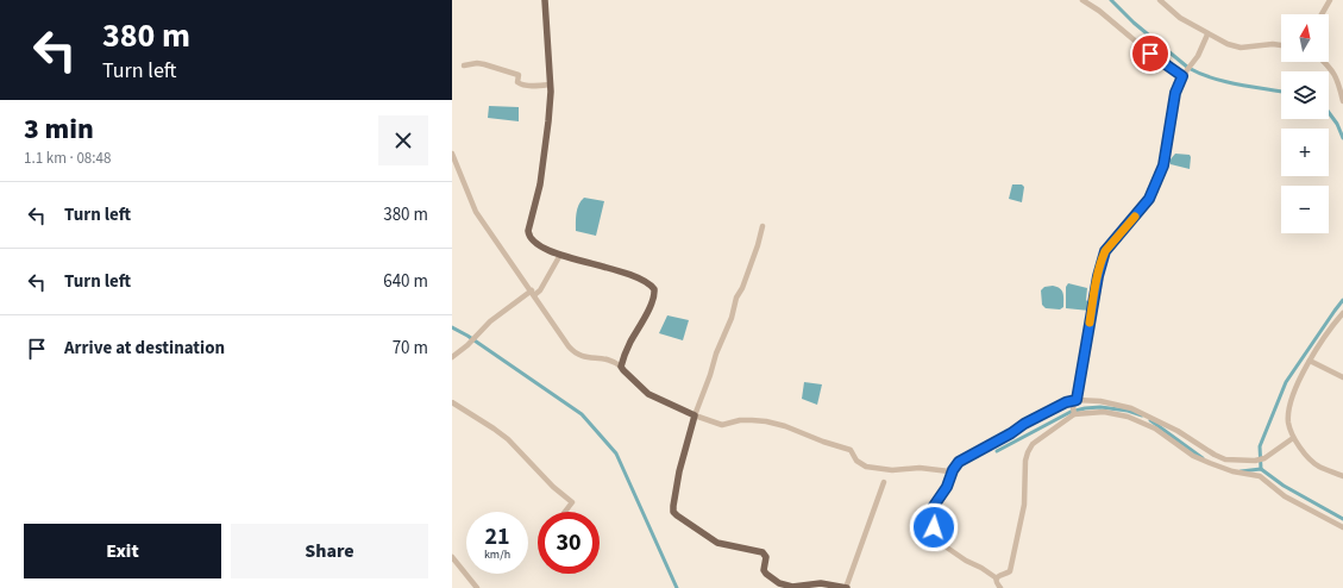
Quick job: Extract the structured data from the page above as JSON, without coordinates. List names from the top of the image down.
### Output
{
  "north": "top",
  "page": {
    "turn": ["380 m", "Turn left"],
    "map_buttons": ["+", "−"],
    "heading": ["3 min", "1.1 km · 08:48"],
    "list": [
      {
        "name": "Turn left",
        "value": "380 m"
      },
      {
        "name": "Turn left",
        "value": "640 m"
      },
      {
        "name": "Arrive at destination",
        "value": "70 m"
      }
    ],
    "speed": "21 km/h",
    "limit": "30",
    "buttons": ["Exit", "Share"]
  }
}
